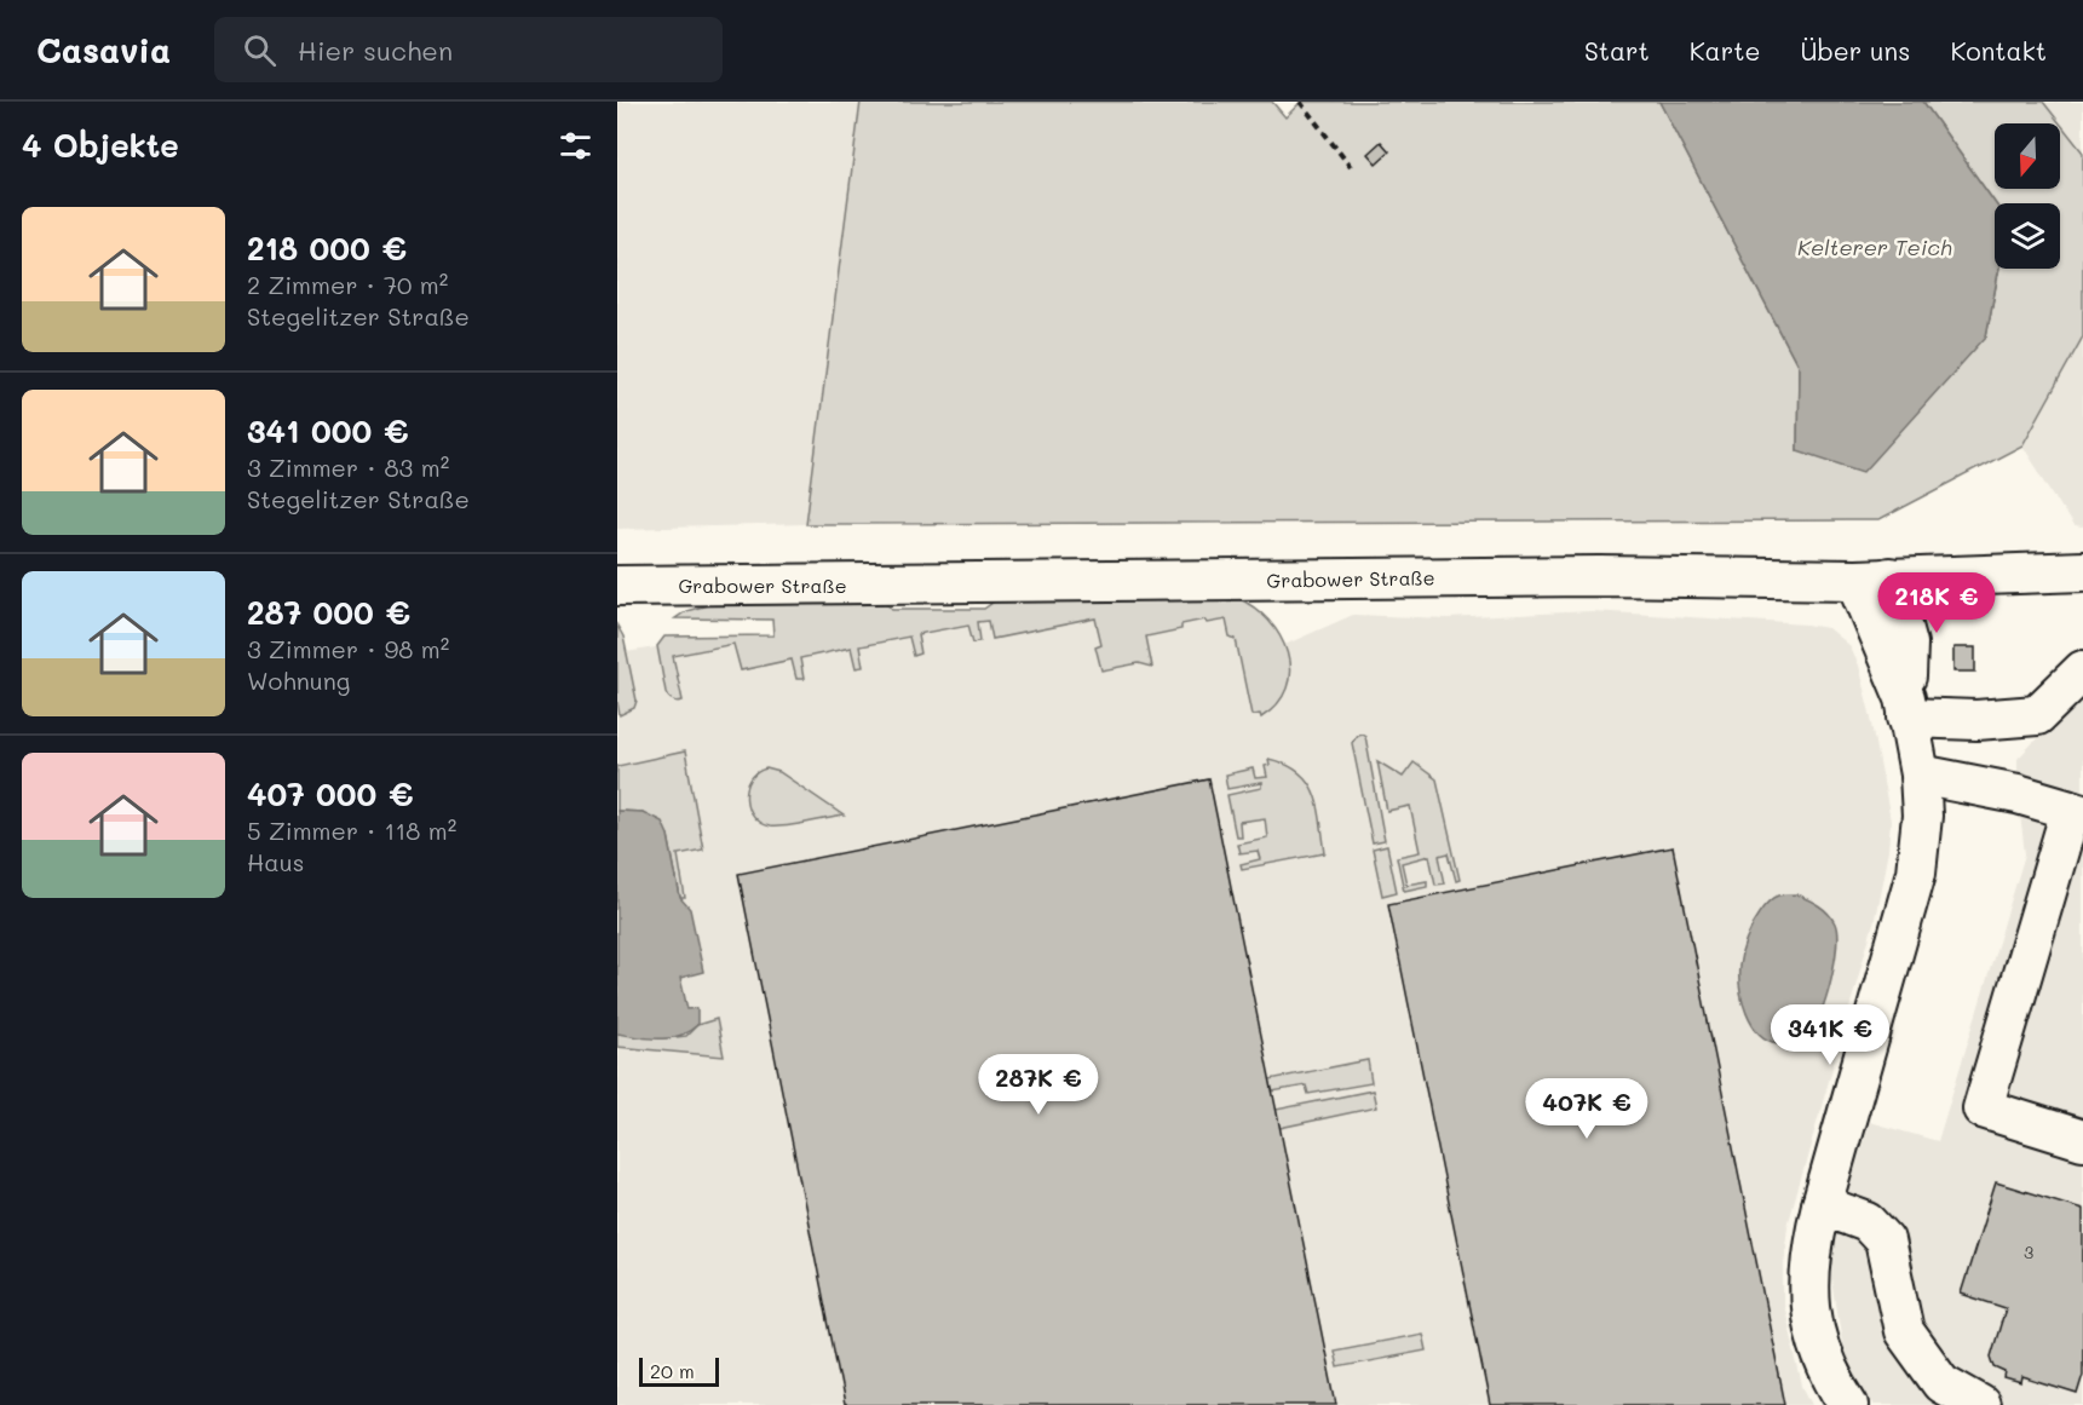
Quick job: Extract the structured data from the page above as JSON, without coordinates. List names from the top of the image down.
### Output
{
  "streets": {
    "street": ["Grabower Straße"]
  },
  "water": ["Kelterer Teich"],
  "house_numbers": ["3"],
  "scale_bar": "20 m",
  "north": "bottom",
  "page": {
    "header": "Casavia",
    "search": "Hier suchen",
    "nav": [
      "Start",
      "Karte",
      "Über uns",
      "Kontakt"
    ],
    "heading": "4 Objekte",
    "list": [
      {
        "name": "218 000 €",
        "note": "2 Zimmer · 70 m² · Stegelitzer Straße"
      },
      {
        "name": "341 000 €",
        "note": "3 Zimmer · 83 m² · Stegelitzer Straße"
      },
      {
        "name": "287 000 €",
        "note": "3 Zimmer · 98 m² · Wohnung"
      },
      {
        "name": "407 000 €",
        "note": "5 Zimmer · 118 m² · Haus"
      }
    ],
    "price": [
      "218K €",
      "341K €",
      "287K €",
      "407K €"
    ],
    "scale": "20 m"
  }
}
